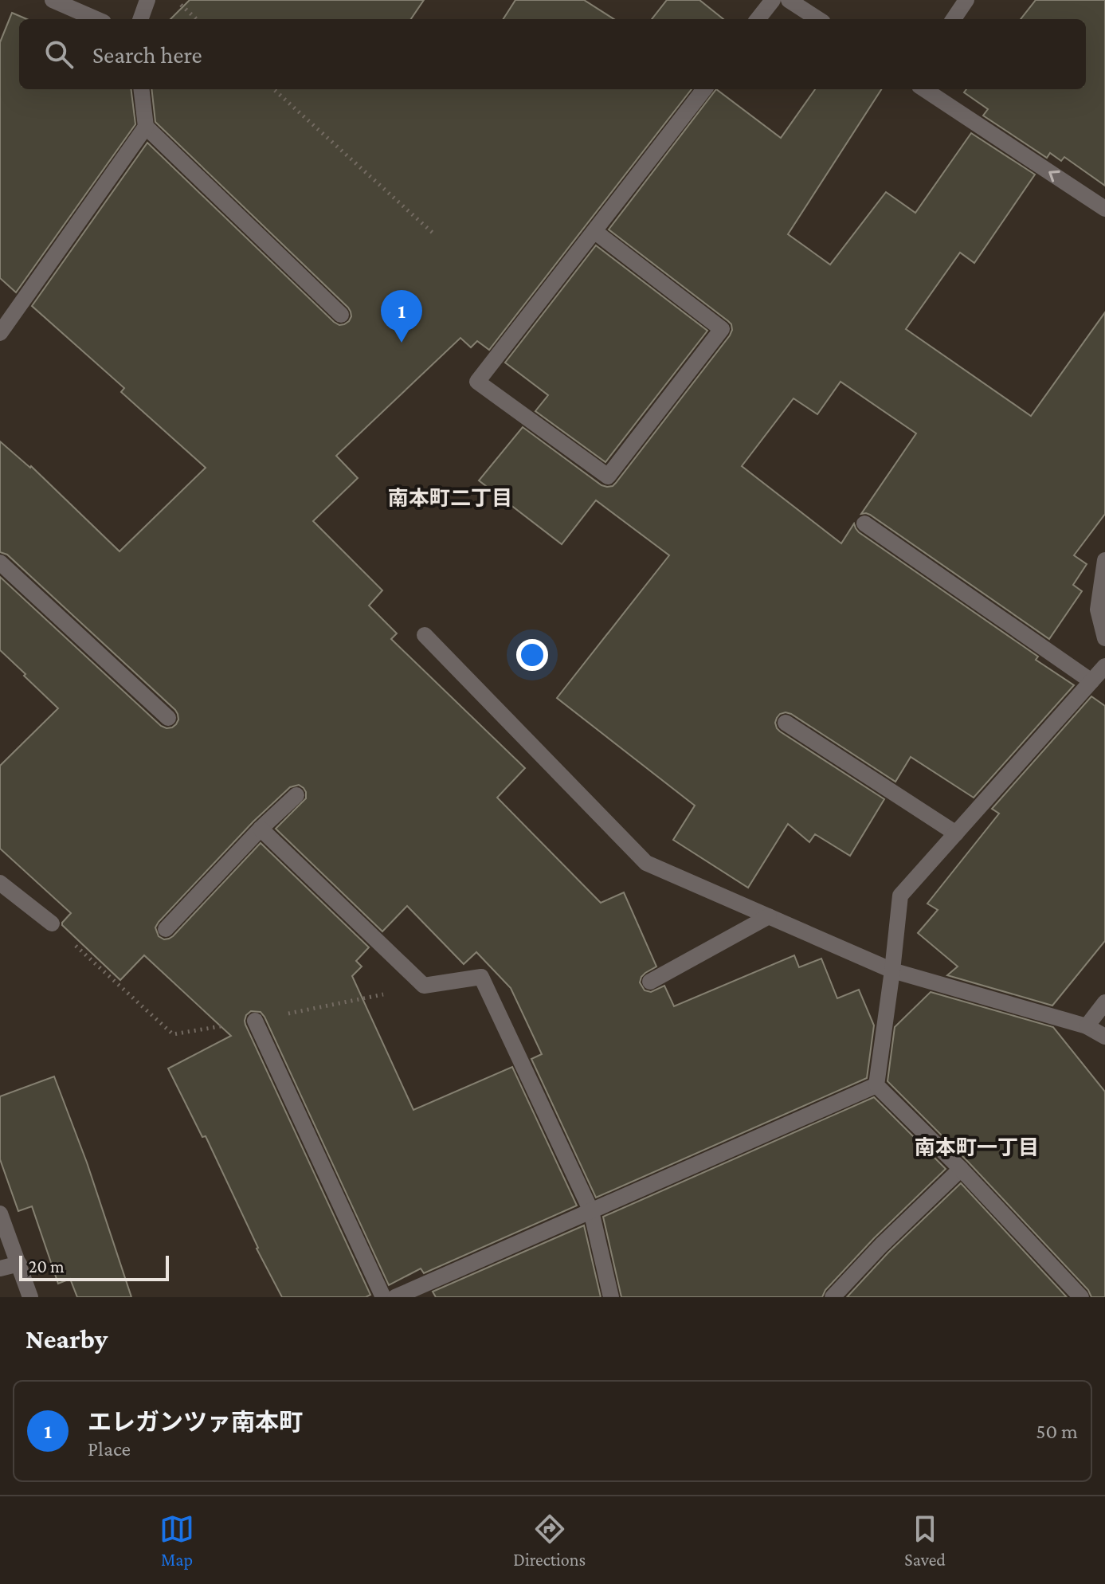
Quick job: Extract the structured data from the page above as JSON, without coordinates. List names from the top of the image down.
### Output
{
  "districts": ["南本町二丁目", "南本町一丁目"],
  "scale_bar": "20 m",
  "page": {
    "search": "Search here",
    "pins": "1",
    "scale": "20 m",
    "heading": "Nearby",
    "list": [
      {
        "mark": "1",
        "name": "エレガンツァ南本町",
        "note": "Place",
        "value": "50 m"
      }
    ],
    "nav": ["Map", "Directions", "Saved"]
  }
}
